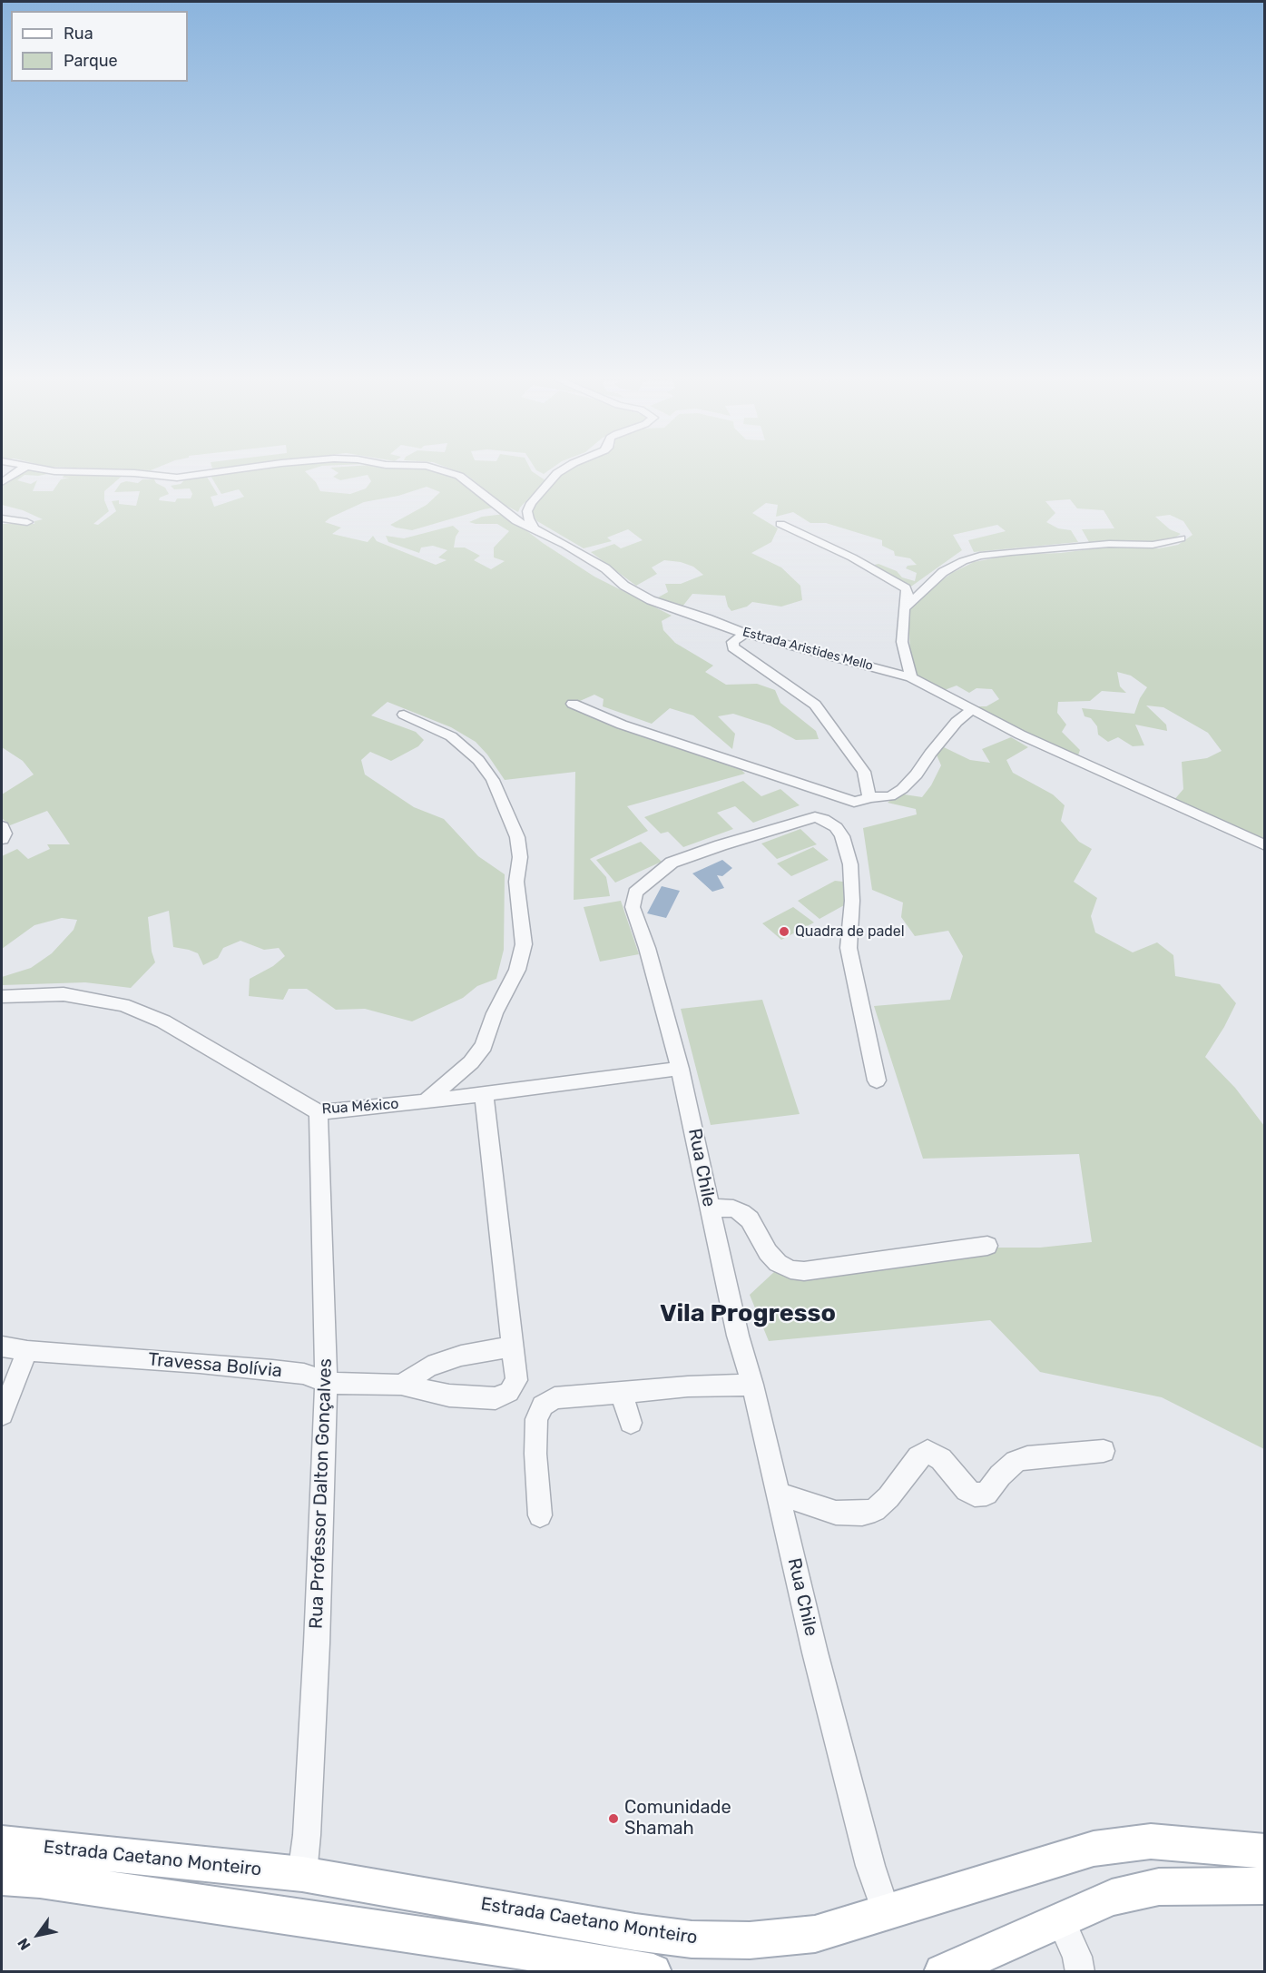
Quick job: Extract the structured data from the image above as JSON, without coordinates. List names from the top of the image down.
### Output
{
  "streets": {
    "main road": ["Estrada Caetano Monteiro"],
    "street": [
      "Estrada Aristides Mello",
      "Rua México",
      "Rua Chile",
      "Travessa Bolívia",
      "Rua Professor Dalton Gonçalves"
    ]
  },
  "crossings": [
    ["Rua México", "Rua Chile"],
    ["Rua México", "Travessa Bolívia"],
    ["Rua México", "Rua Professor Dalton Gonçalves"],
    ["Rua Chile", "Estrada Caetano Monteiro"],
    ["Travessa Bolívia", "Rua Professor Dalton Gonçalves"],
    ["Rua Professor Dalton Gonçalves", "Estrada Caetano Monteiro"]
  ],
  "districts": ["Vila Progresso"],
  "places": ["Quadra de padel", "Comunidade Shamah"],
  "legend": ["Rua", "Parque"],
  "north": "bottom left"
}
